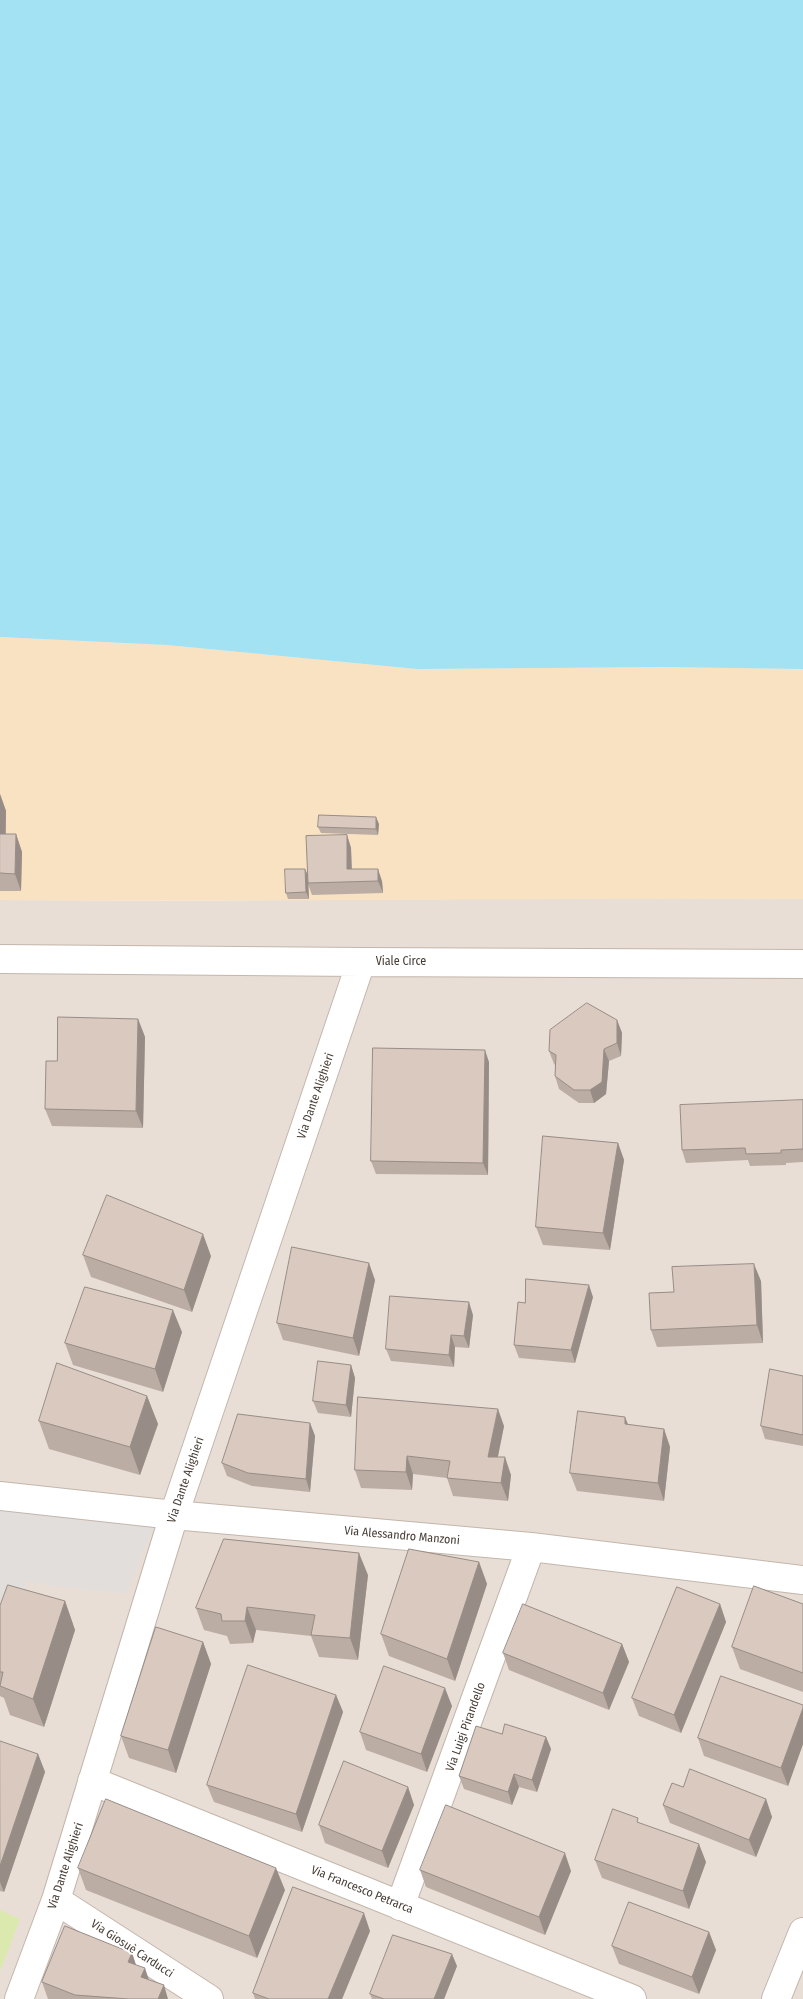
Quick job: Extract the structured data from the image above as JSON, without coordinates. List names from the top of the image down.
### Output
{
  "streets": {
    "street": [
      "Viale Circe",
      "Via Dante Alighieri",
      "Via Alessandro Manzoni",
      "Via Luigi Pirandello",
      "Via Francesco Petrarca",
      "Via Giosuè Carducci"
    ]
  },
  "crossings": [
    ["Viale Circe", "Via Dante Alighieri"],
    ["Via Dante Alighieri", "Via Alessandro Manzoni"],
    ["Via Dante Alighieri", "Via Francesco Petrarca"],
    ["Via Dante Alighieri", "Via Giosuè Carducci"],
    ["Via Alessandro Manzoni", "Via Luigi Pirandello"],
    ["Via Luigi Pirandello", "Via Francesco Petrarca"]
  ]
}
